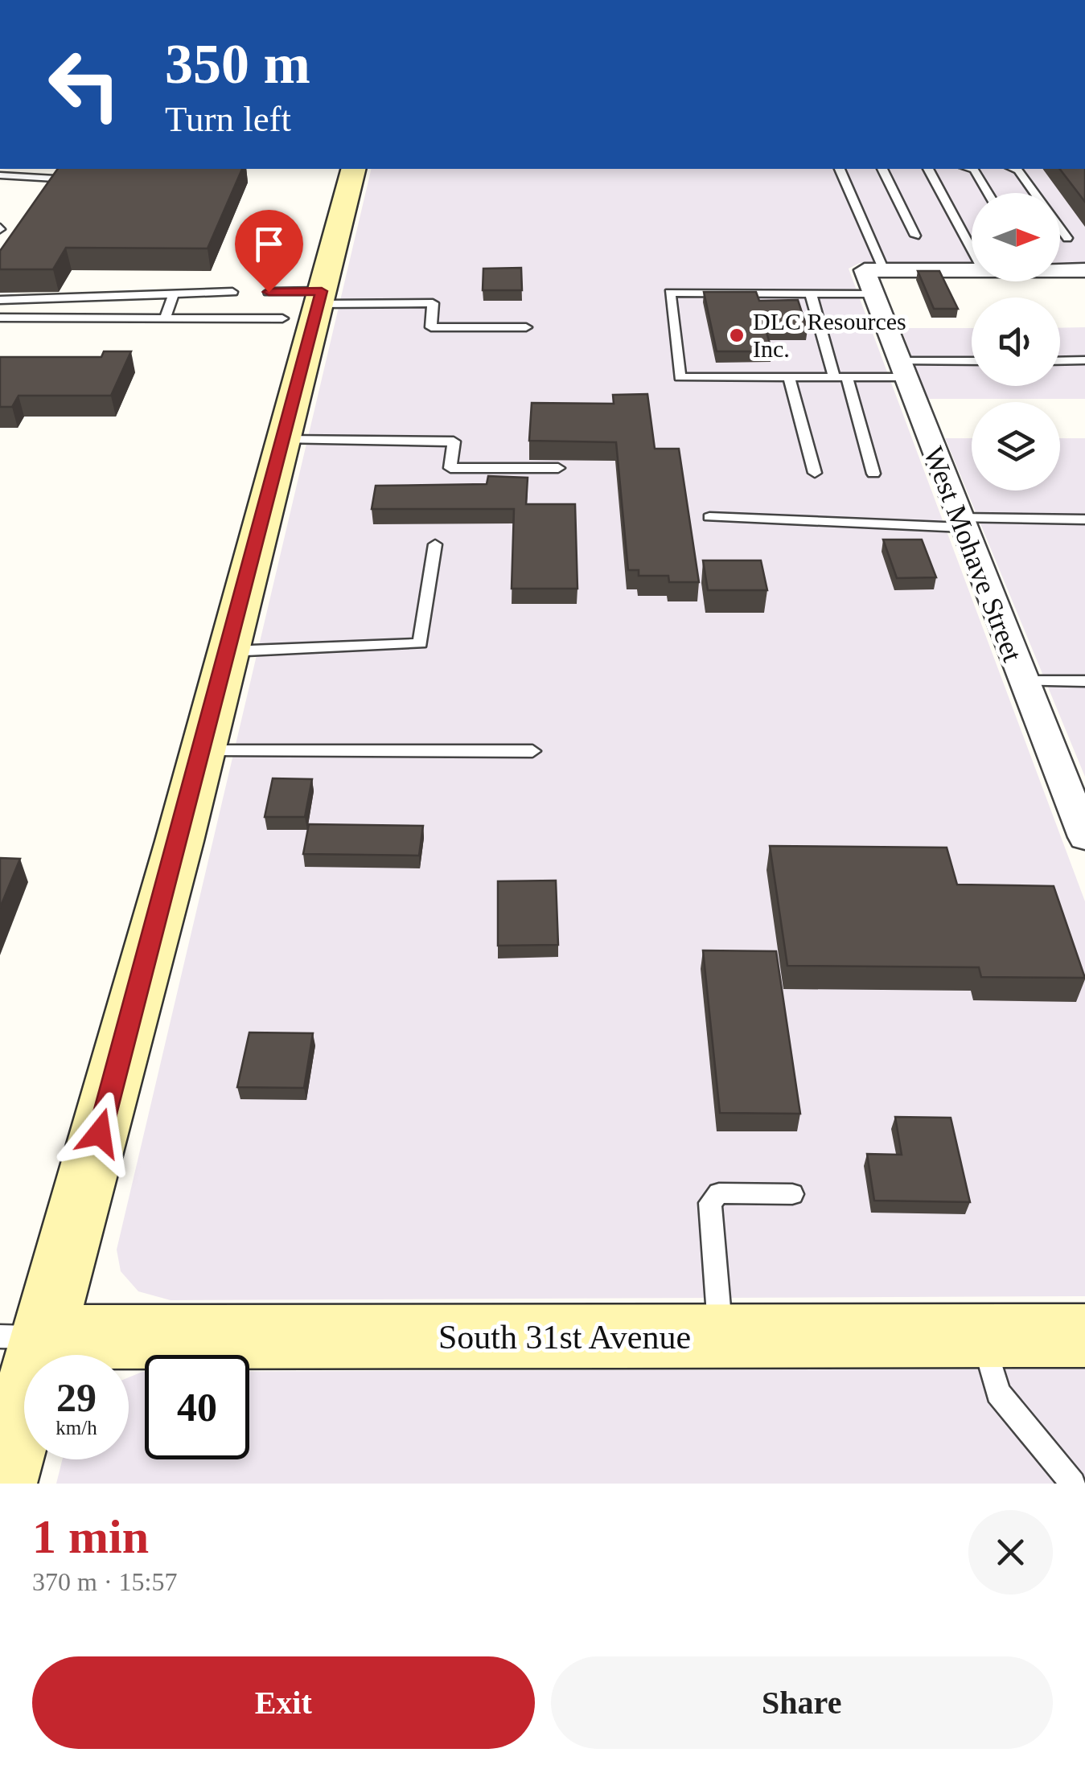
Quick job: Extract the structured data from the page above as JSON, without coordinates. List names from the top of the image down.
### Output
{
  "streets": {
    "street": ["West Mohave Street", "South 31st Avenue"]
  },
  "places": ["DLC Resources Inc."],
  "north": "right",
  "page": {
    "turn": ["350 m", "Turn left"],
    "speed": "29 km/h",
    "limit": "40",
    "heading": ["1 min", "370 m · 15:57"],
    "buttons": ["Exit", "Share"]
  }
}
